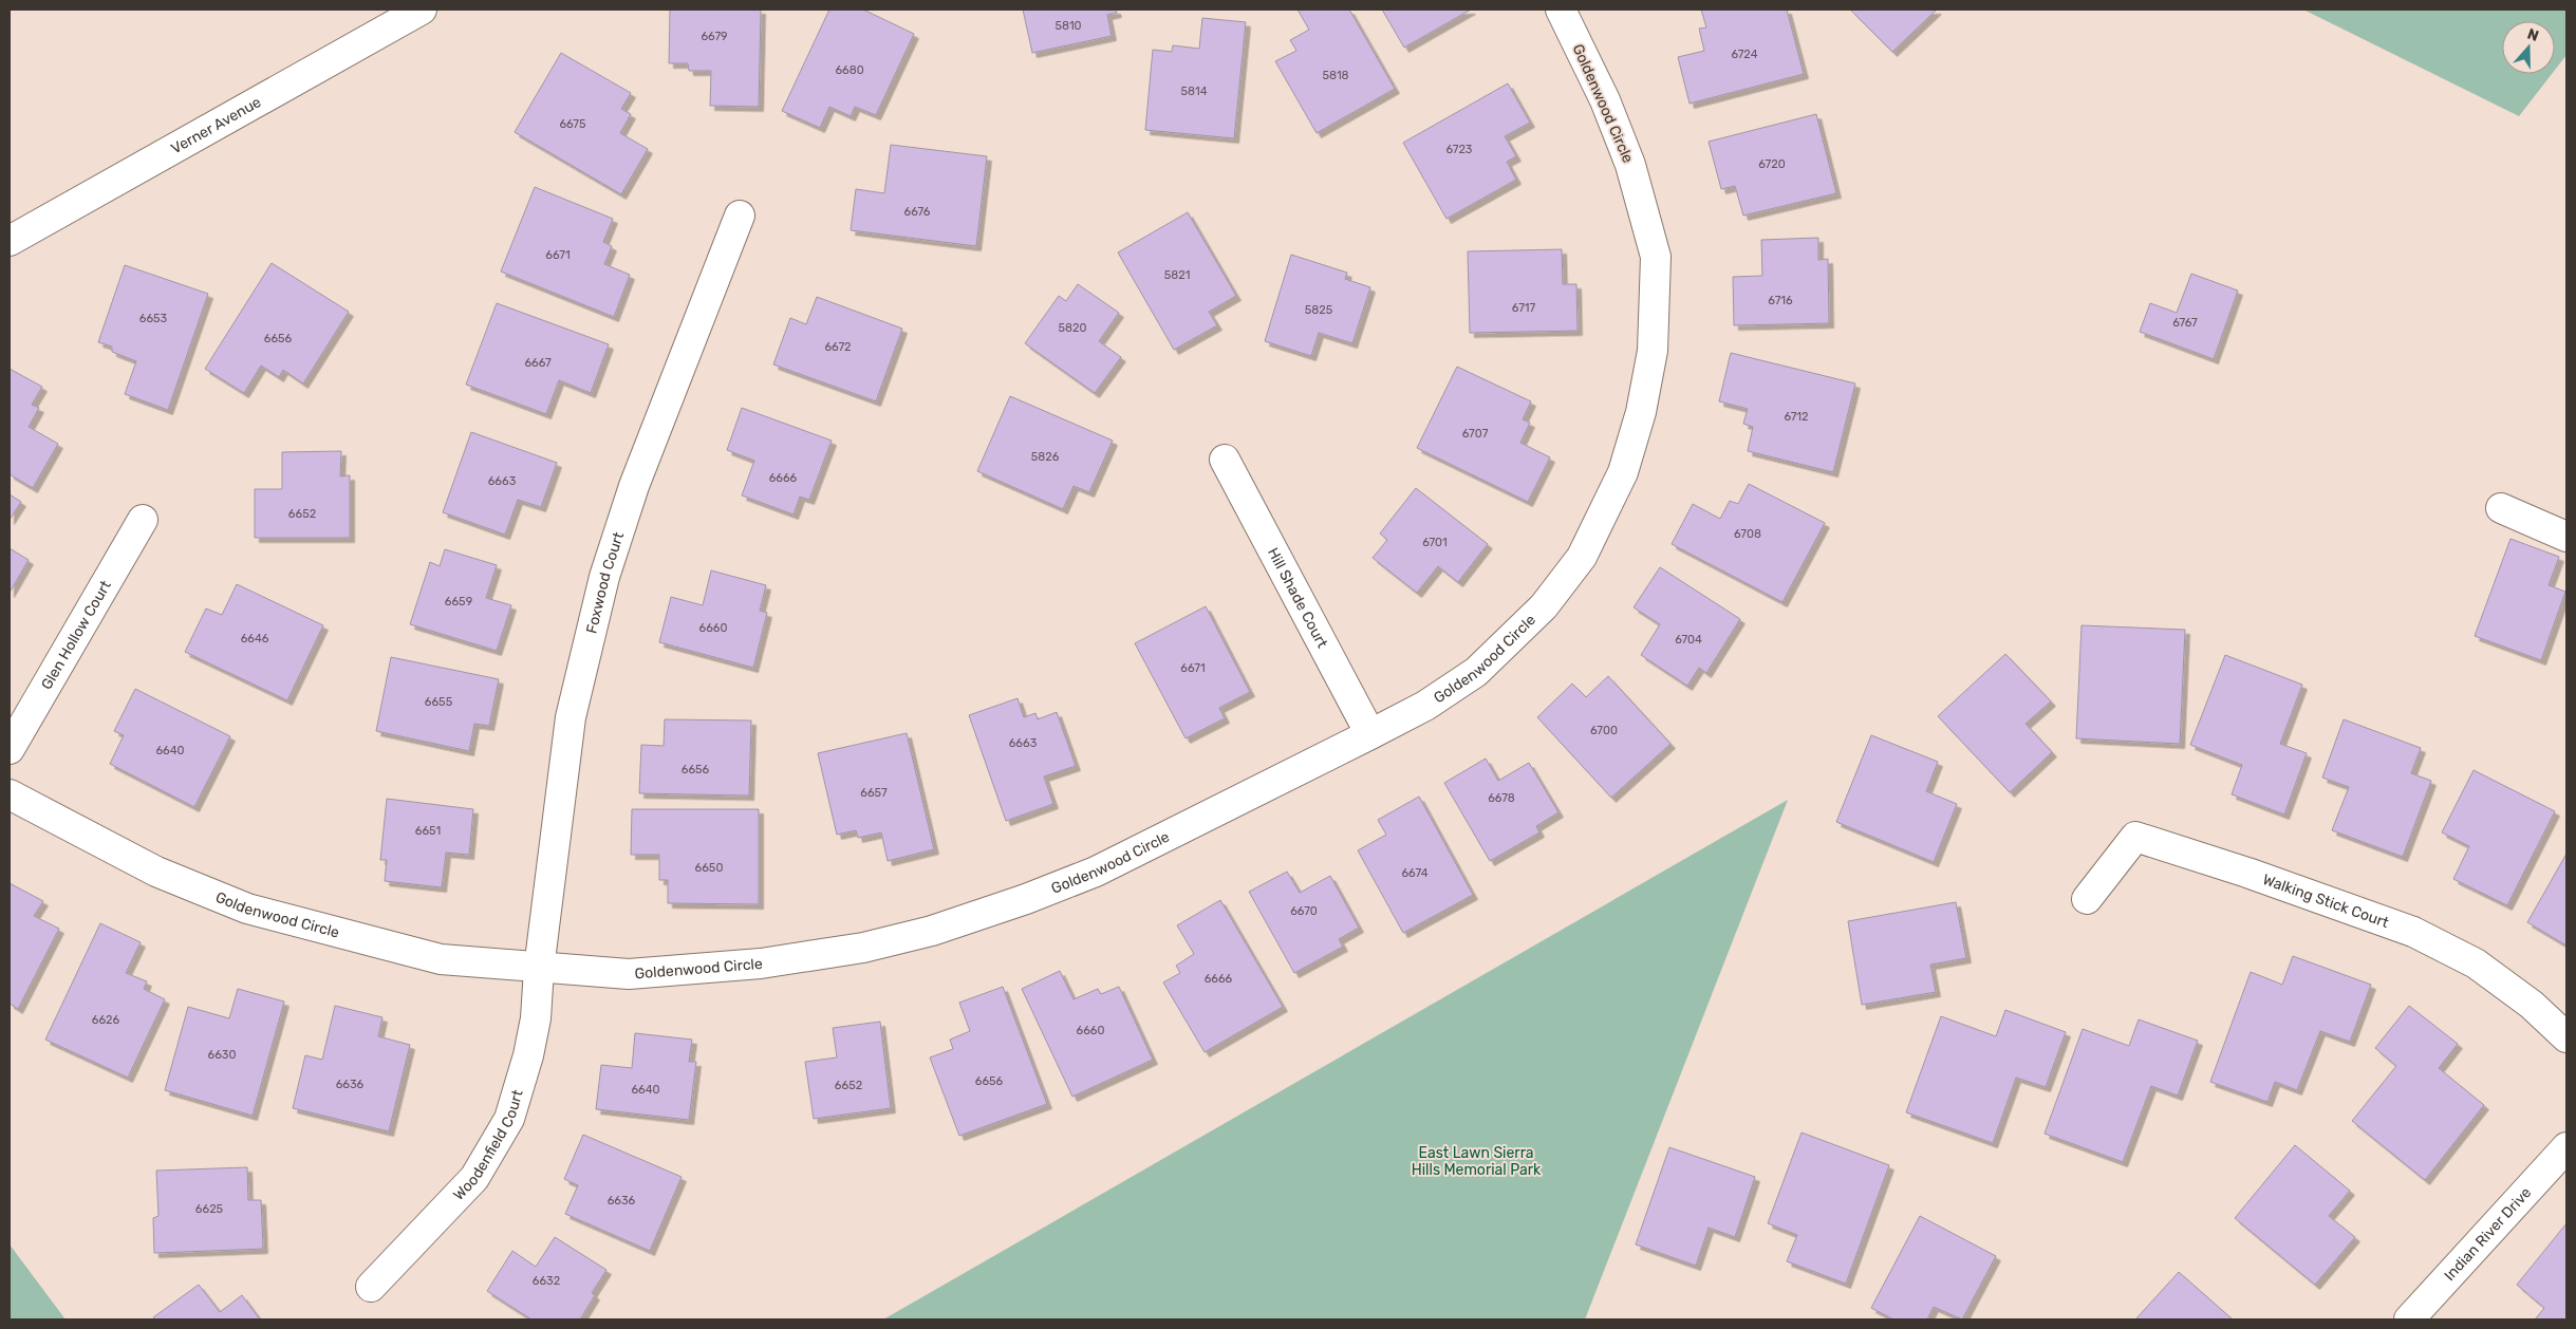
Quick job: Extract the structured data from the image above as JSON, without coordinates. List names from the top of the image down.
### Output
{
  "streets": {
    "street": [
      "Goldenwood Circle",
      "Verner Avenue",
      "Foxwood Court",
      "Hill Shade Court",
      "Glen Hollow Court",
      "Walking Stick Court",
      "Woodenfield Court",
      "Indian River Drive"
    ]
  },
  "crossings": [
    ["Goldenwood Circle", "Foxwood Court"],
    ["Goldenwood Circle", "Hill Shade Court"],
    ["Goldenwood Circle", "Woodenfield Court"],
    ["Foxwood Court", "Woodenfield Court"]
  ],
  "parks": ["East Lawn Sierra Hills Memorial Park"],
  "house_numbers": [
    "5810",
    "6679",
    "6724",
    "6680",
    "5818",
    "5814",
    "6675",
    "6723",
    "6720",
    "6676",
    "6671",
    "5821",
    "6716",
    "6717",
    "5825",
    "6653",
    "6767",
    "5820",
    "6656",
    "6672",
    "6667",
    "6712",
    "6707",
    "5826",
    "6666",
    "6663",
    "6652",
    "6708",
    "6701",
    "6659",
    "6660",
    "6646",
    "6704",
    "6671",
    "6655",
    "6700",
    "6663",
    "6640",
    "6656",
    "6657",
    "6678",
    "6651",
    "6650",
    "6674",
    "6670",
    "6666",
    "6626",
    "6660",
    "6630",
    "6656",
    "6636",
    "6652",
    "6640",
    "6636",
    "6625",
    "6632"
  ],
  "north": "top"
}
